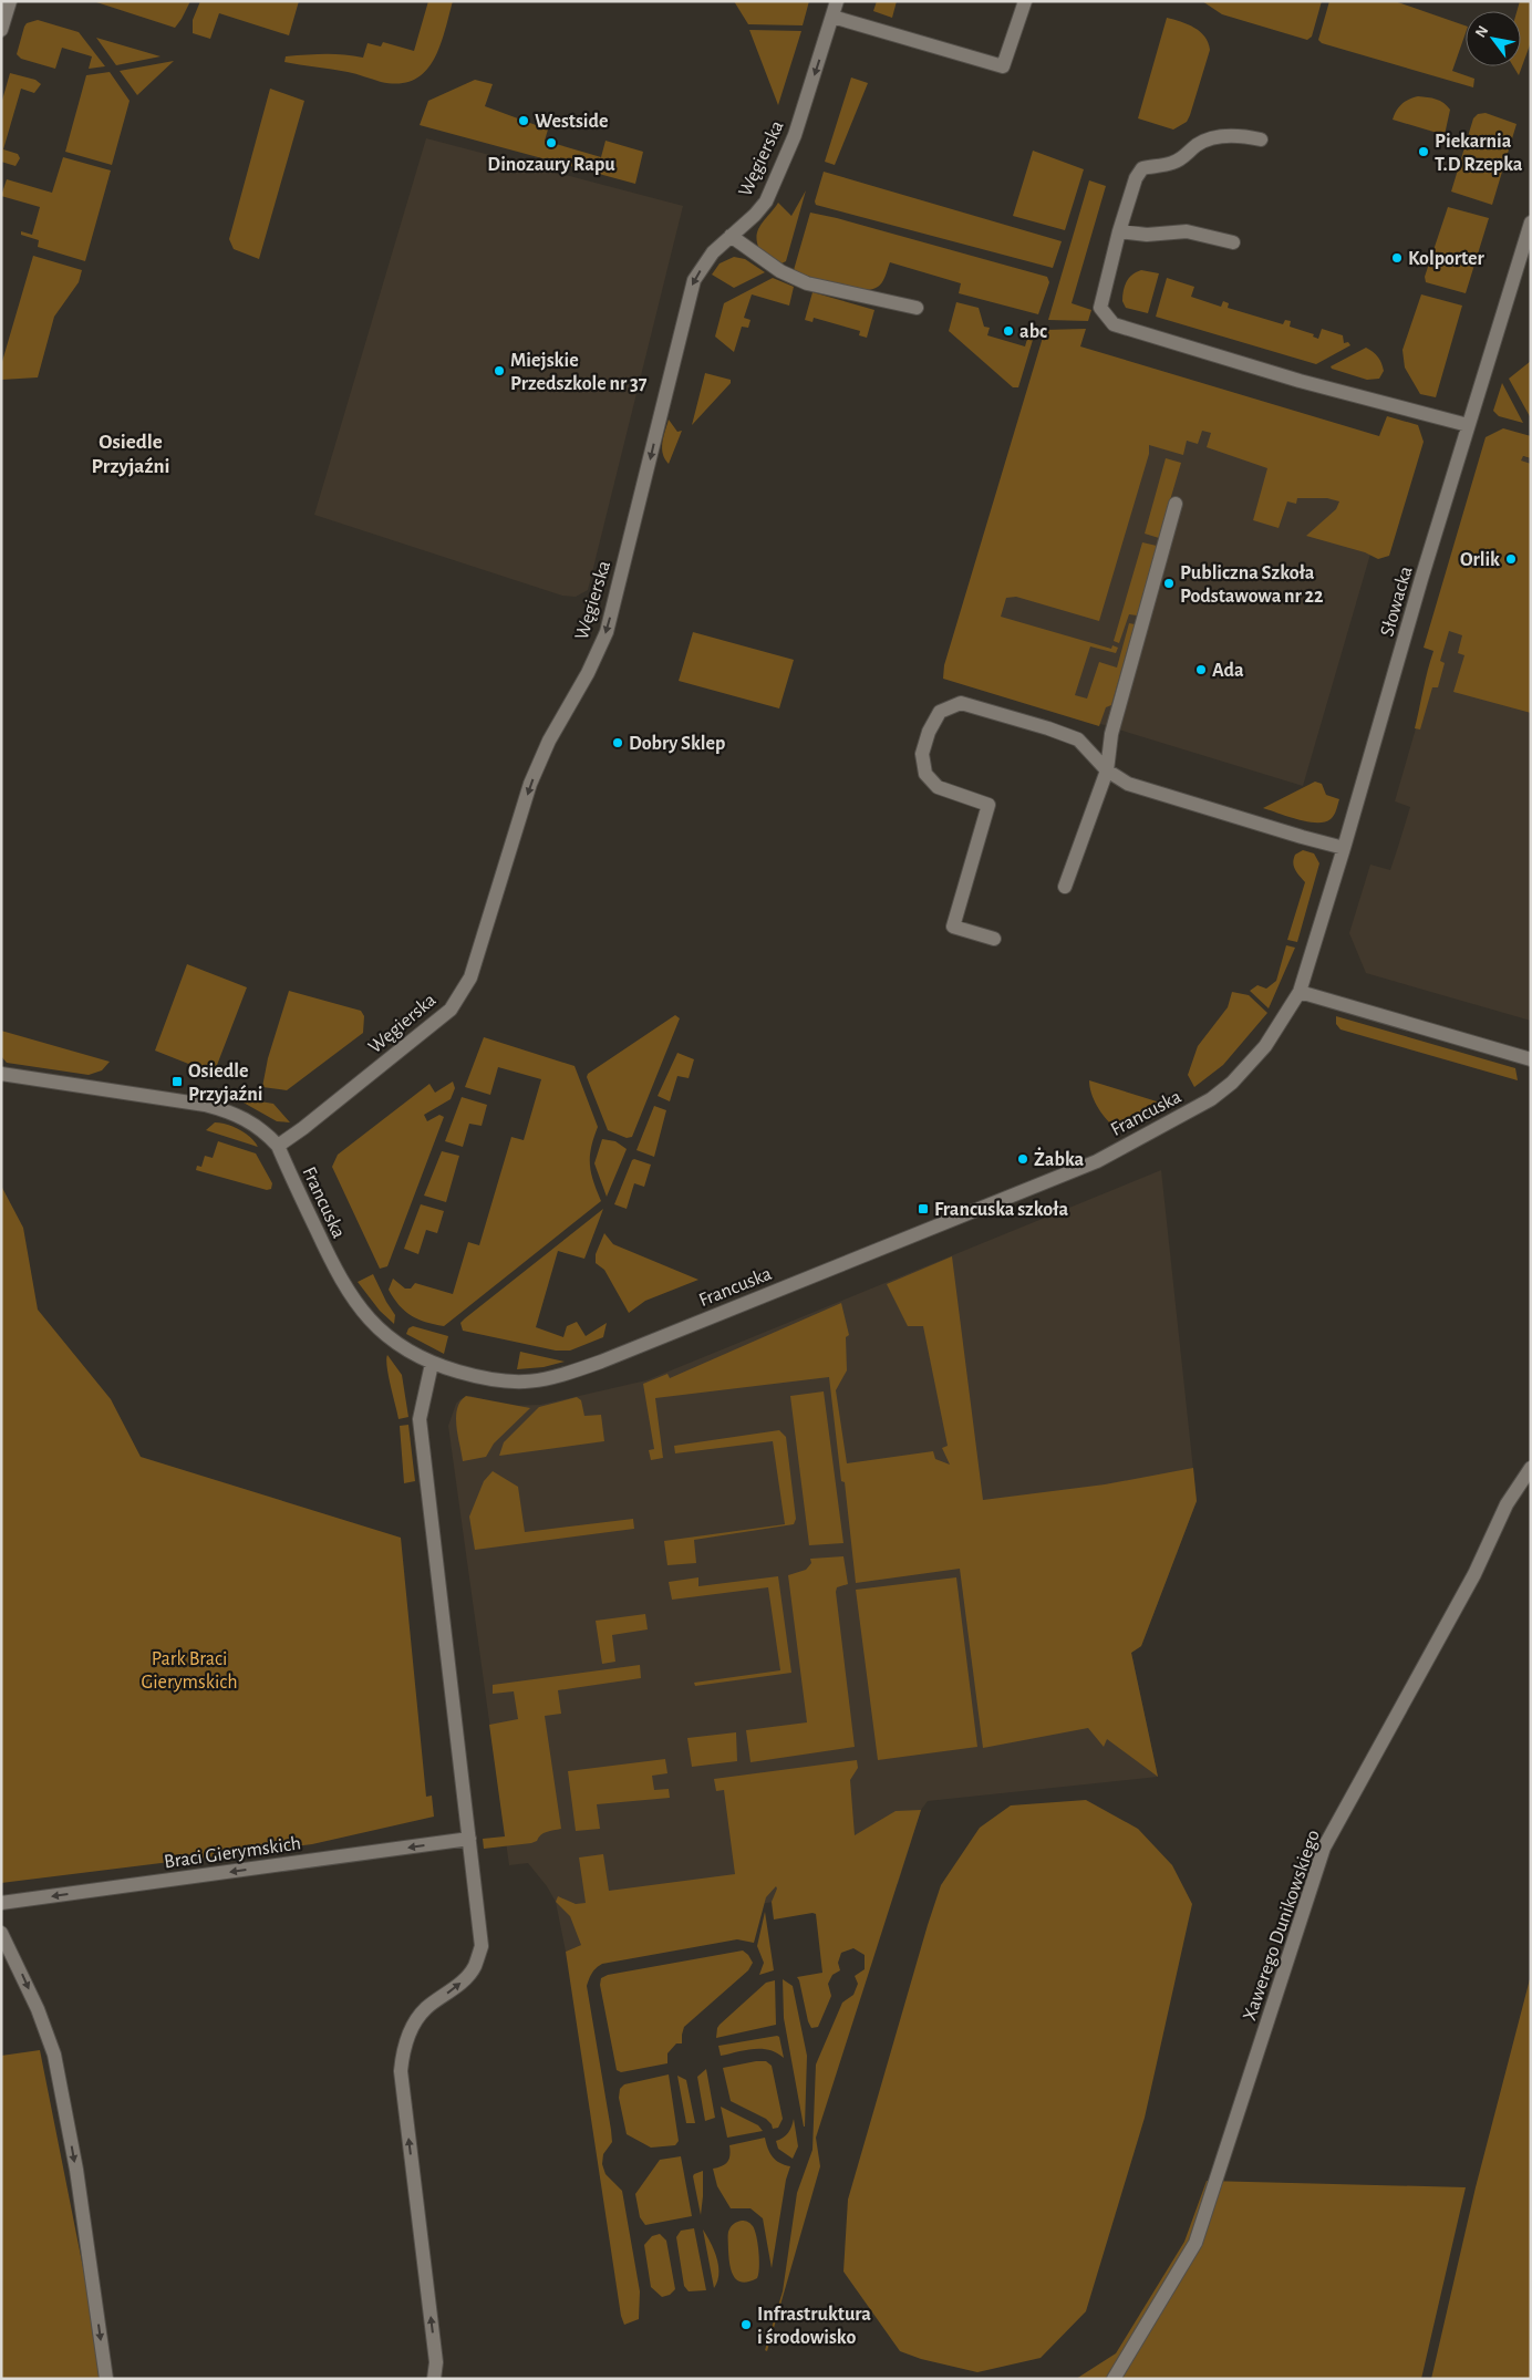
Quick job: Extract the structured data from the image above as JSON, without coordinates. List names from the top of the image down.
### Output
{
  "streets": {
    "street": [
      "Węgierska",
      "Słowacka",
      "Francuska",
      "Braci Gierymskich",
      "Xawerego Dunikowskiego"
    ]
  },
  "crossings": [
    ["Węgierska", "Francuska"],
    ["Słowacka", "Francuska"]
  ],
  "one_way": ["Węgierska", "Braci Gierymskich"],
  "districts": ["Osiedle Przyjaźni"],
  "parks": ["Park Braci Gierymskich"],
  "places": {
    "other": [
      "Westside",
      "Dinozaury Rapu",
      "Piekarnia T.D Rzepka",
      "Kolporter",
      "abc",
      "Miejskie Przedszkole nr 37",
      "Orlik",
      "Publiczna Szkoła Podstawowa nr 22",
      "Ada",
      "Dobry Sklep",
      "Żabka",
      "Infrastruktura i środowisko"
    ],
    "transit": ["Osiedle Przyjaźni", "Francuska szkoła"]
  },
  "north": "top left"
}
